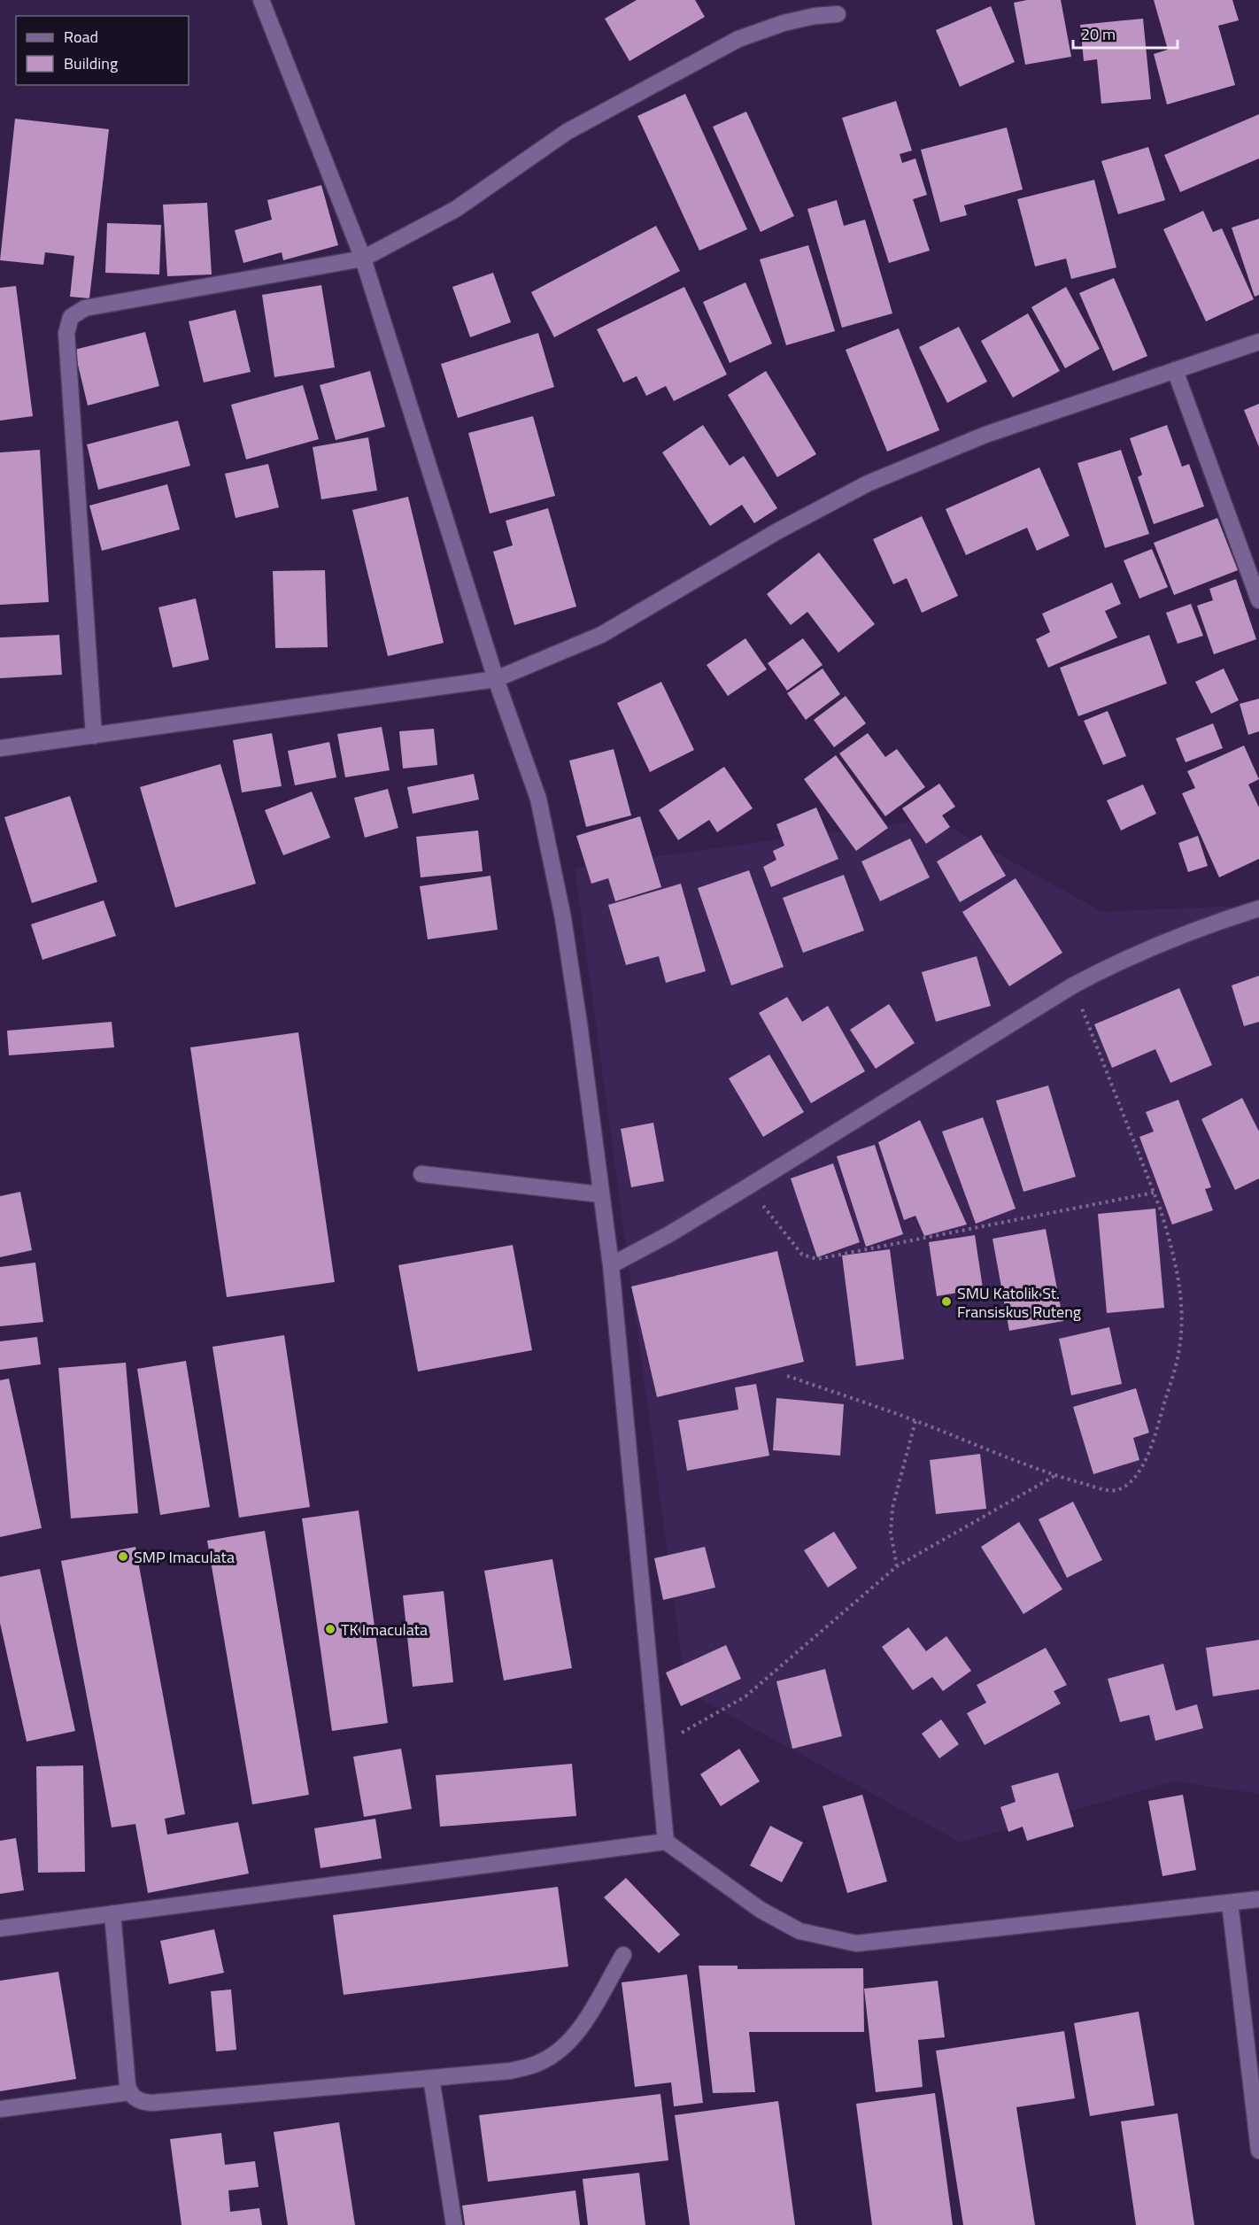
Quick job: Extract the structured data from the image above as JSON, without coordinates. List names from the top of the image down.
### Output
{
  "places": ["SMU Katolik St. Fransiskus Ruteng", "SMP Imaculata", "TK Imaculata"],
  "legend": ["Road", "Building"],
  "scale_bar": "20 m"
}
